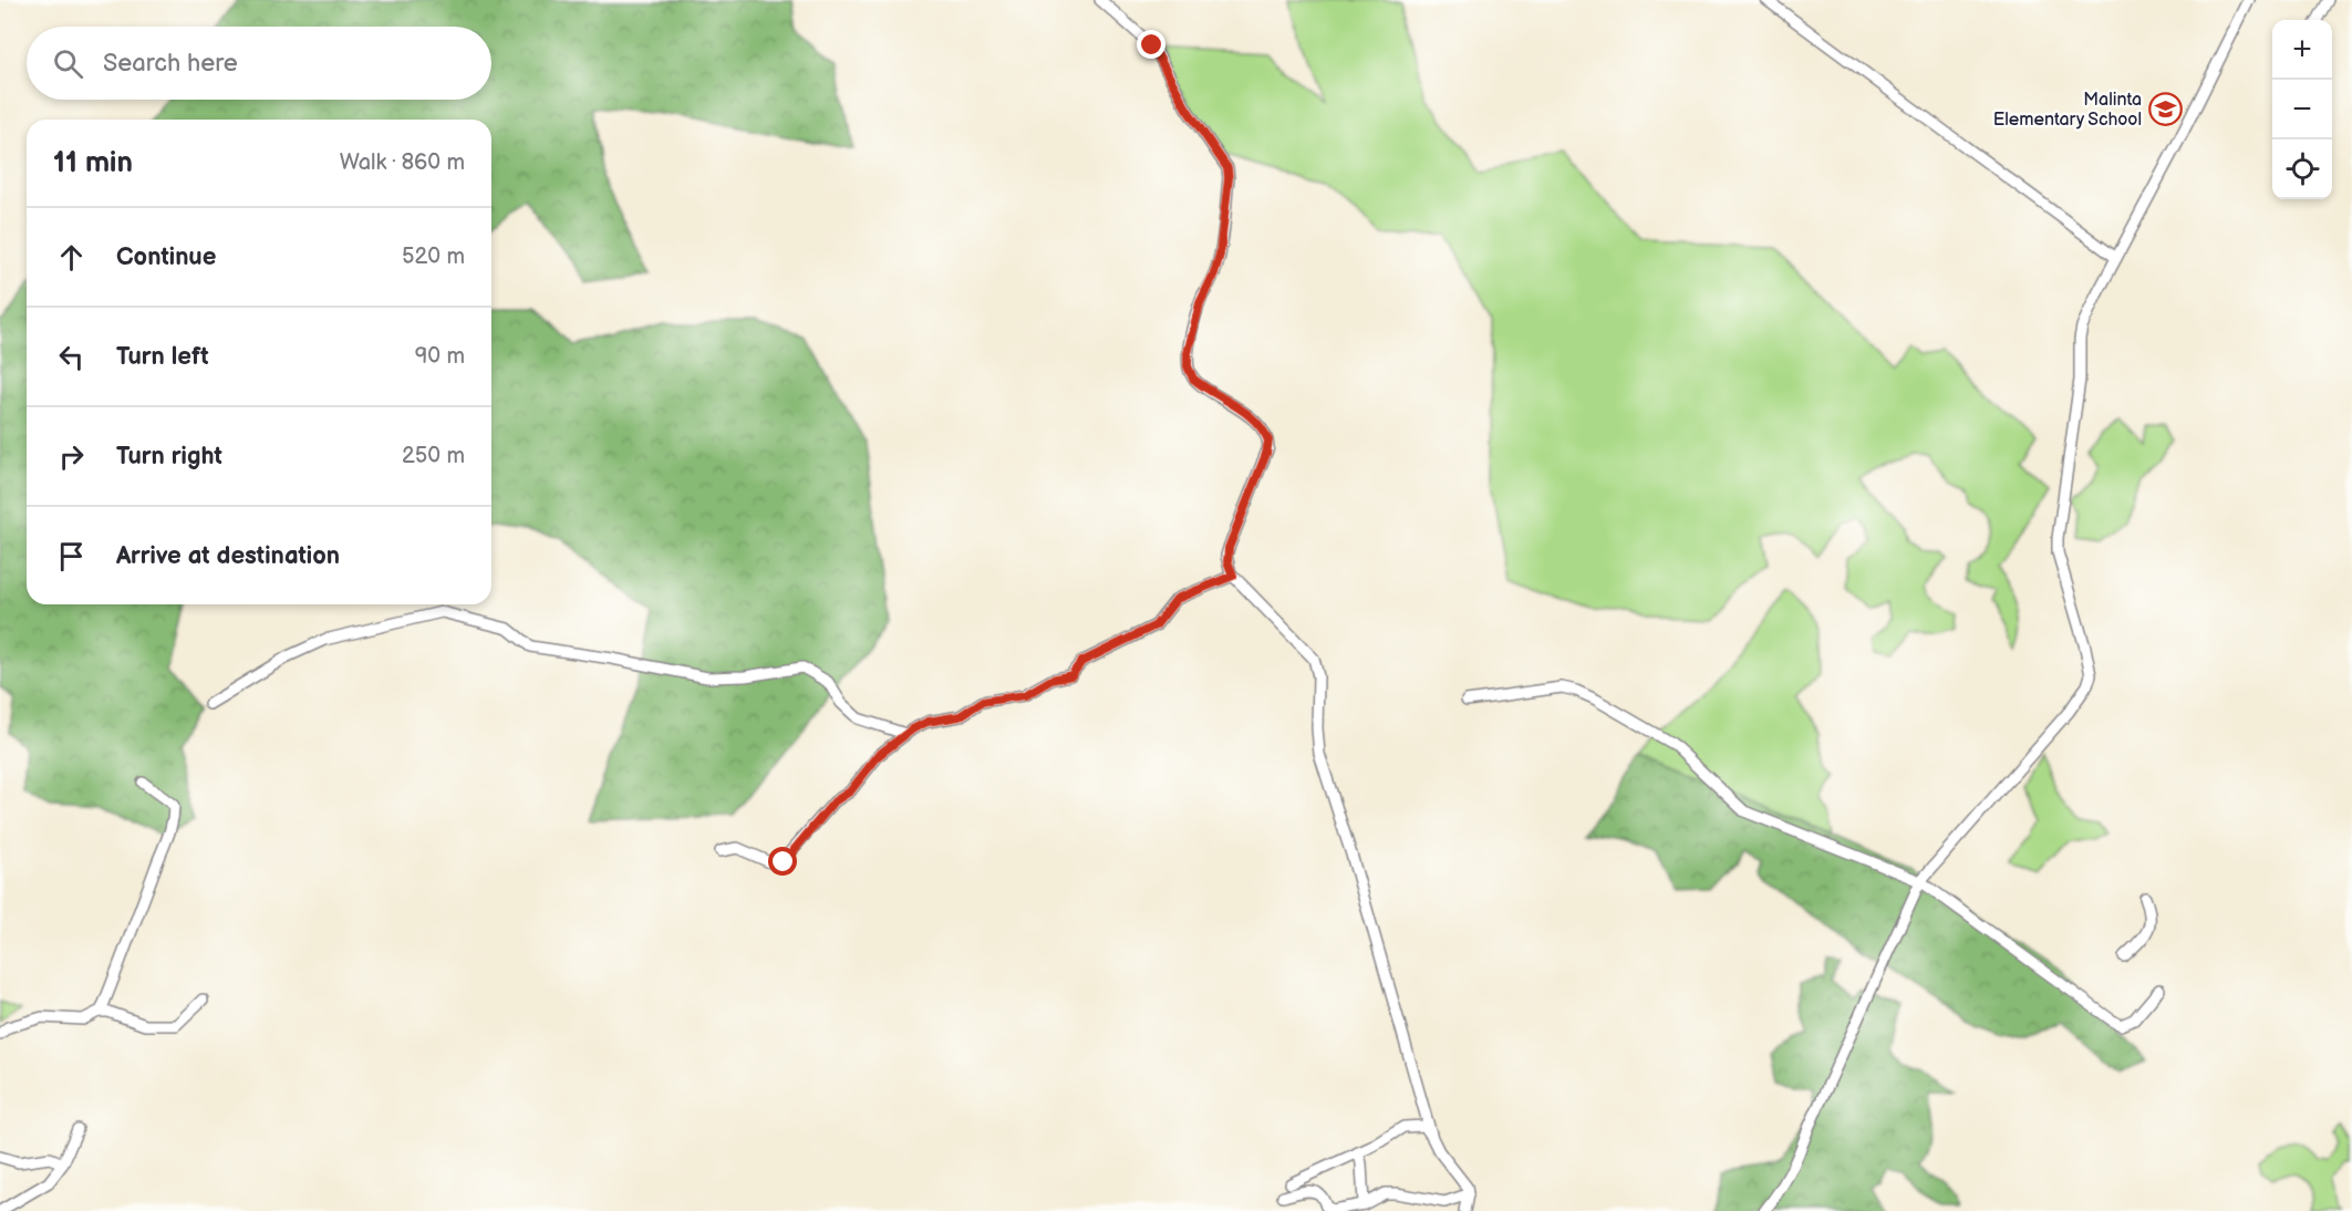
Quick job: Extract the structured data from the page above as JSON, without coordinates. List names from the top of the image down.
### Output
{
  "places": {
    "school or university": ["Malinta Elementary School"]
  },
  "page": {
    "map_buttons": ["+", "−"],
    "search": "Search here",
    "heading": ["11 min", "Walk · 860 m"],
    "list": [
      ["Continue", "520 m"],
      ["Turn left", "90 m"],
      ["Turn right", "250 m"],
      "Arrive at destination"
    ]
  }
}
